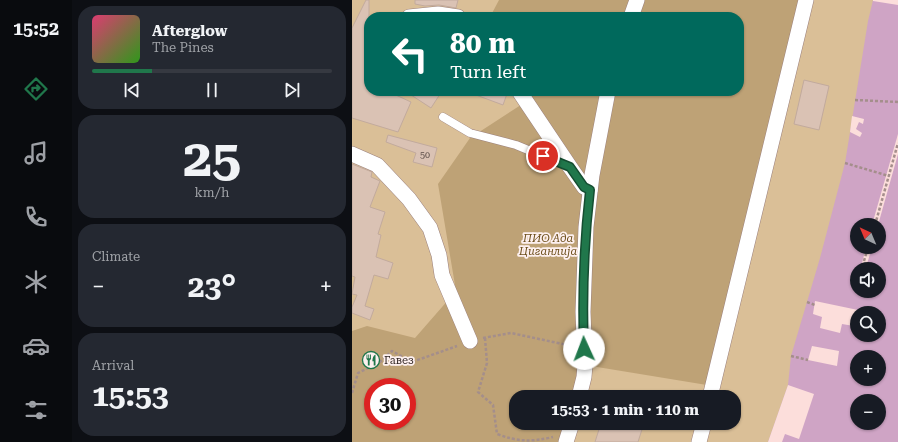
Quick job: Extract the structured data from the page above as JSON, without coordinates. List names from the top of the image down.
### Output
{
  "parks": ["ПИО Ада Циганлија"],
  "places": {
    "restaurant": ["Гавез"]
  },
  "house_numbers": ["50"],
  "north": "top left",
  "page": {
    "tabs": "15:52",
    "turn": ["80 m", "Turn left"],
    "song": ["Afterglow", "The Pines"],
    "tile": [
      ["25", "km/h"],
      "Climate",
      ["Arrival", "15:53"]
    ],
    "map_buttons": ["+", "−"],
    "heat": ["−", "23°", "+"],
    "limit": "30",
    "trip": "15:53 · 1 min · 110 m"
  }
}
